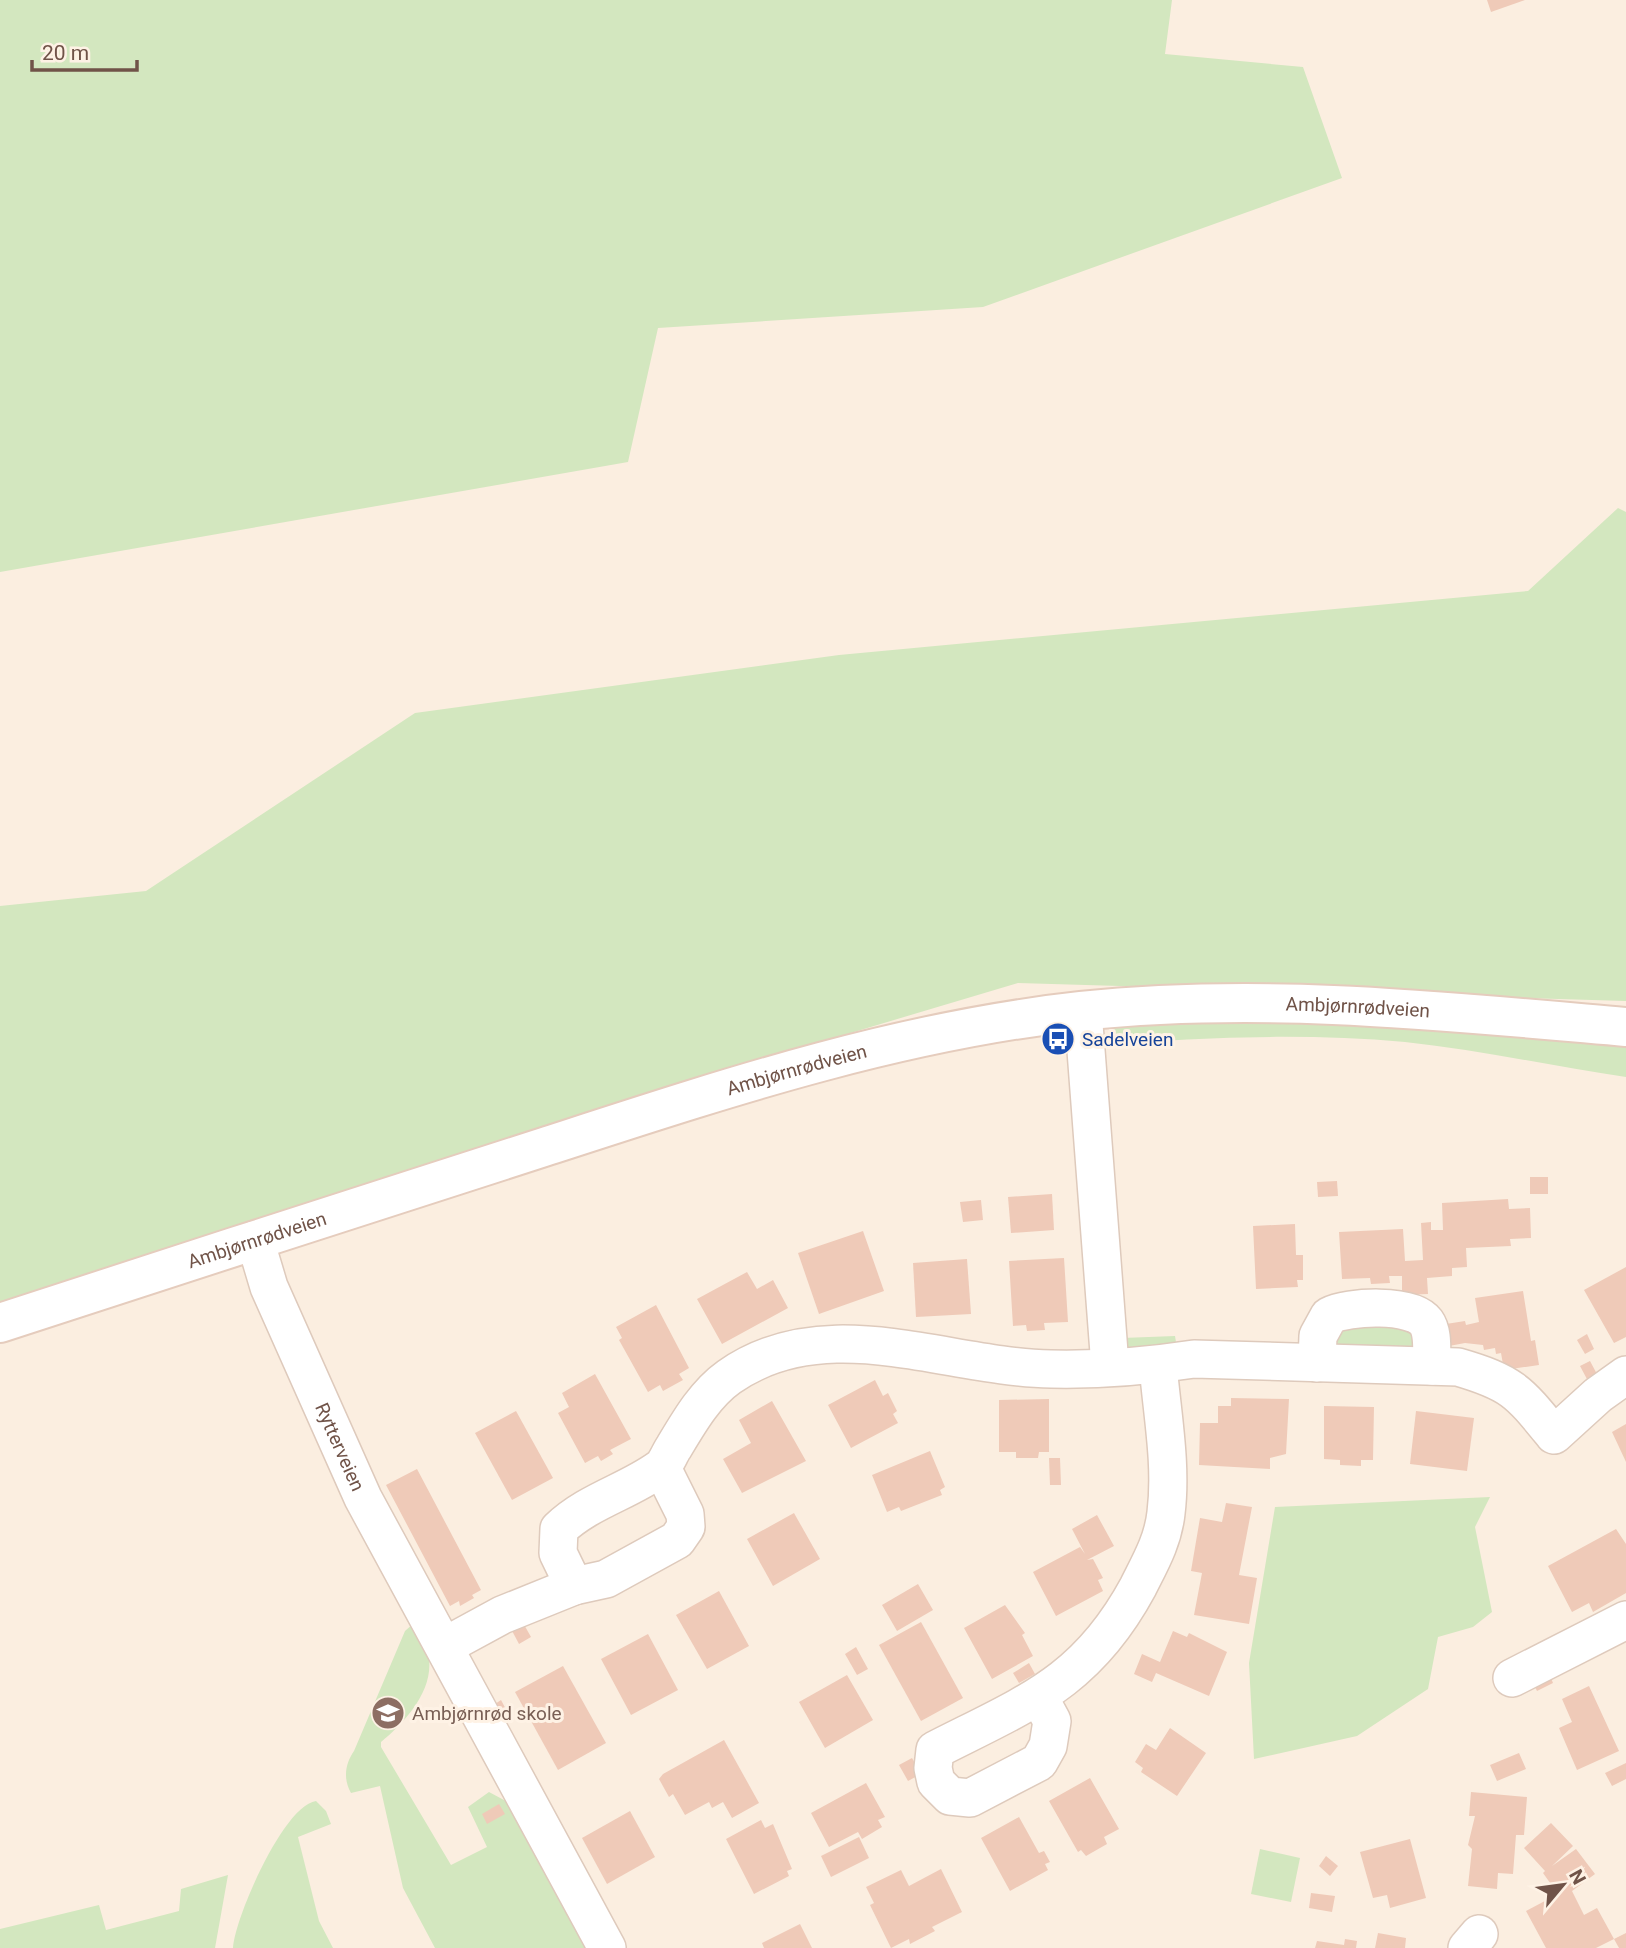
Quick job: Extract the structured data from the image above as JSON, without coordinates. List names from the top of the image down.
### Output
{
  "streets": {
    "street": ["Ambjørnrødveien", "Rytterveien"]
  },
  "crossings": [
    ["Ambjørnrødveien", "Rytterveien"]
  ],
  "places": {
    "bus stop": ["Sadelveien"],
    "school or university": ["Ambjørnrød skole"]
  },
  "scale_bar": "20 m",
  "north": "top right"
}
